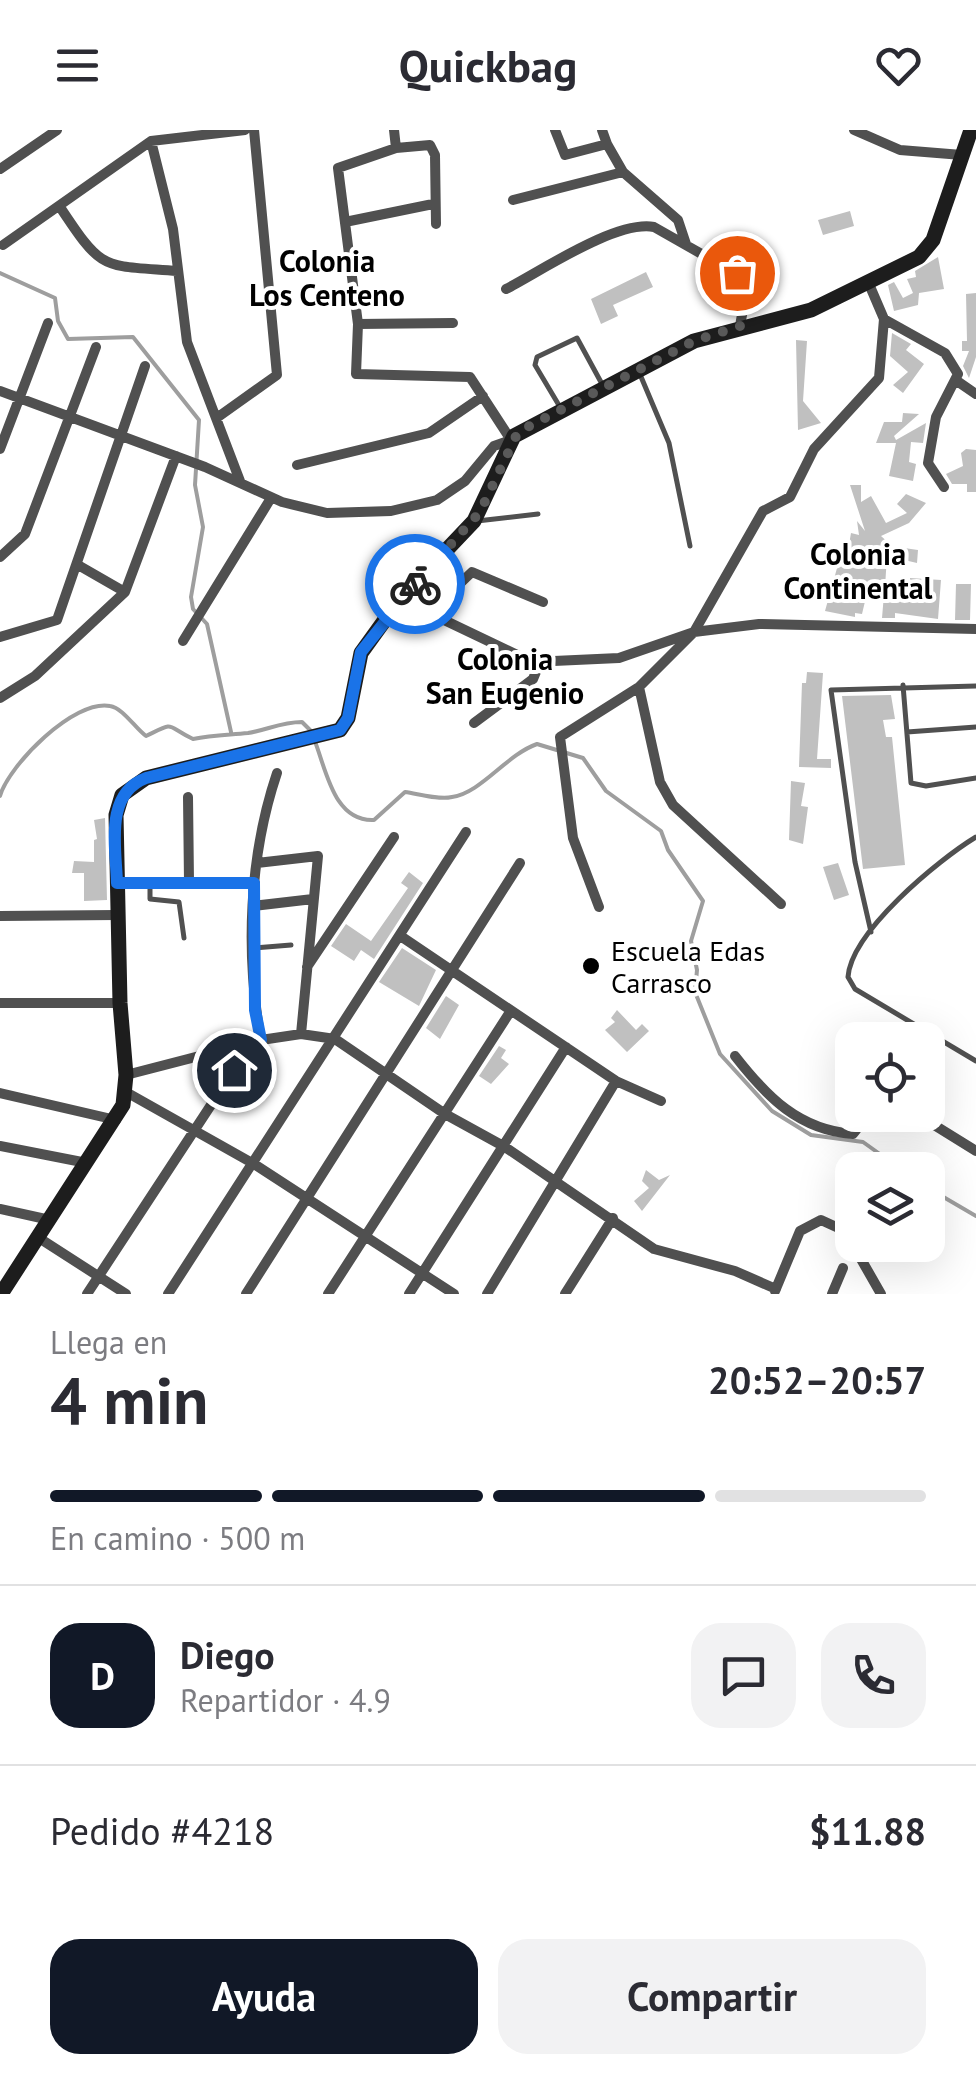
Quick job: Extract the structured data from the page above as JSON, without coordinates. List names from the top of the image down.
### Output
{
  "districts": ["Colonia Los Centeno", "Colonia Continental", "Colonia San Eugenio"],
  "places": ["Escuela Edas Carrasco"],
  "page": {
    "header": "Quickbag",
    "heading": ["4 min", "Llega en", "20:52–20:57"],
    "panel": [
      "Diego",
      "Repartidor · 4.9",
      "Pedido #4218",
      "$11.88"
    ],
    "bar": "En camino · 500 m",
    "round": "D",
    "buttons": ["Ayuda", "Compartir"]
  }
}
